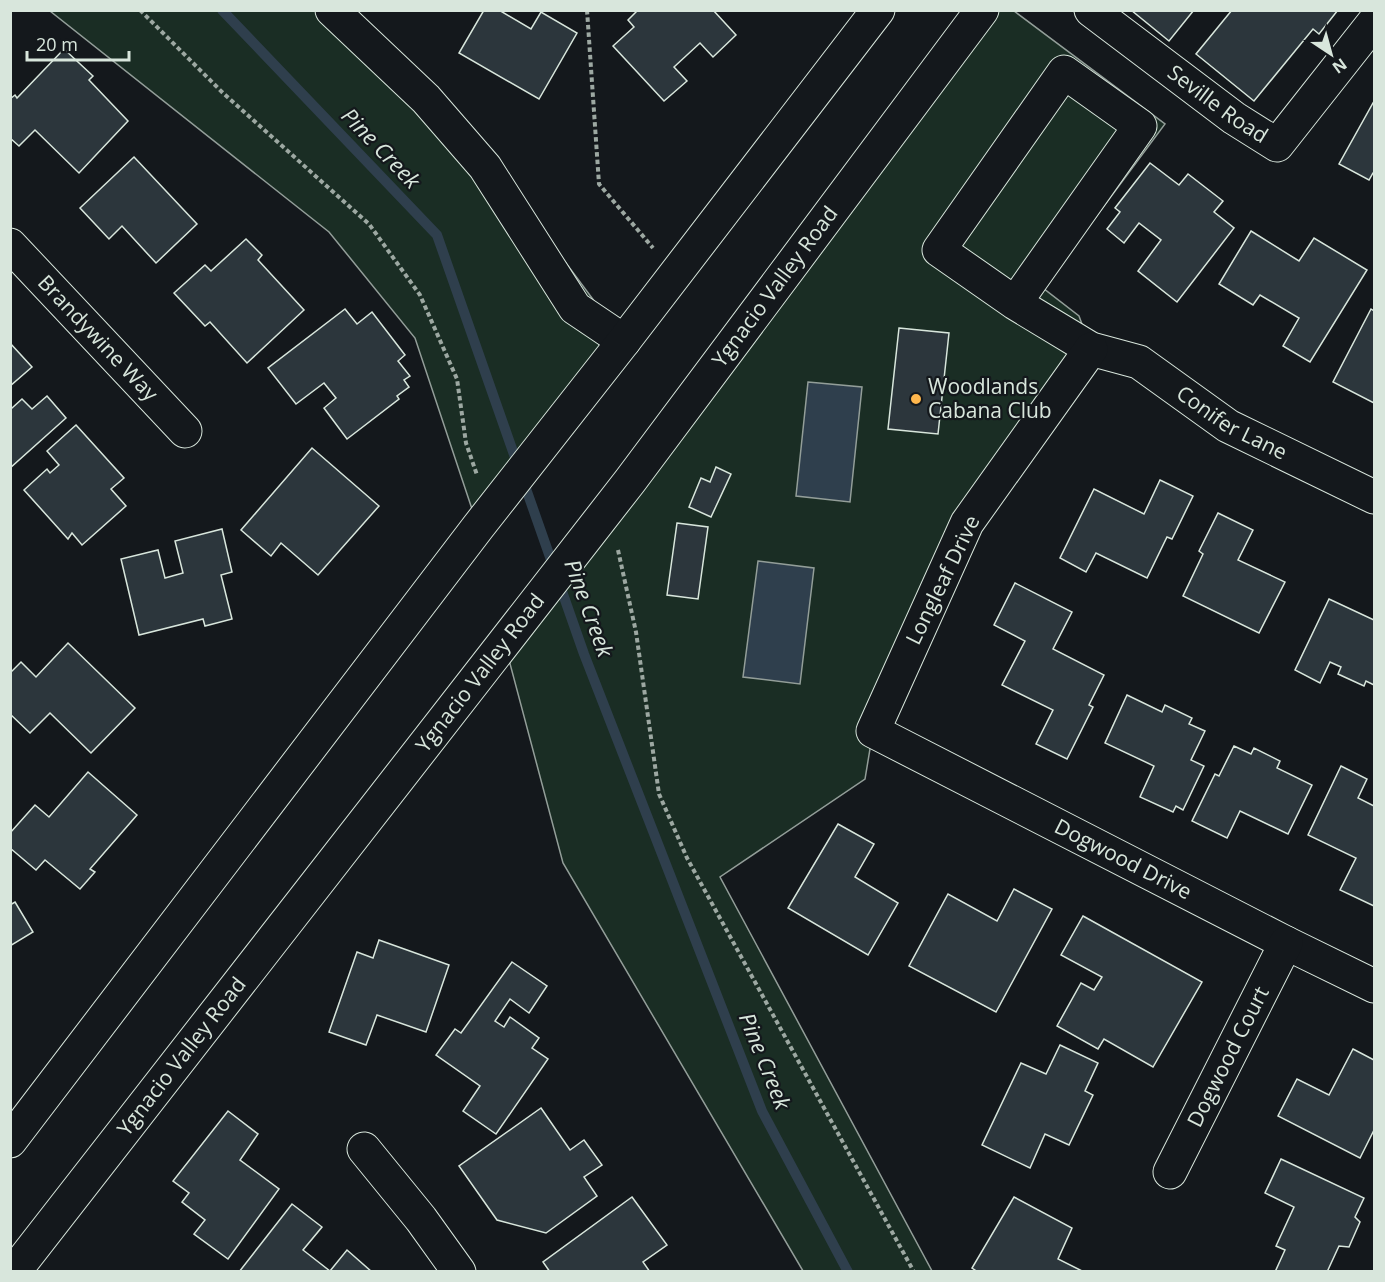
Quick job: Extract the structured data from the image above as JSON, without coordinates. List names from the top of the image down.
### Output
{
  "streets": {
    "main road": [
      "Seville Road",
      "Ygnacio Valley Road",
      "Brandywine Way",
      "Conifer Lane",
      "Longleaf Drive",
      "Dogwood Drive",
      "Dogwood Court"
    ]
  },
  "crossings": [
    ["Conifer Lane", "Longleaf Drive"],
    ["Longleaf Drive", "Dogwood Drive"],
    ["Dogwood Drive", "Dogwood Court"]
  ],
  "water": ["Pine Creek"],
  "places": ["Woodlands Cabana Club"],
  "scale_bar": "20 m",
  "north": "bottom right"
}
